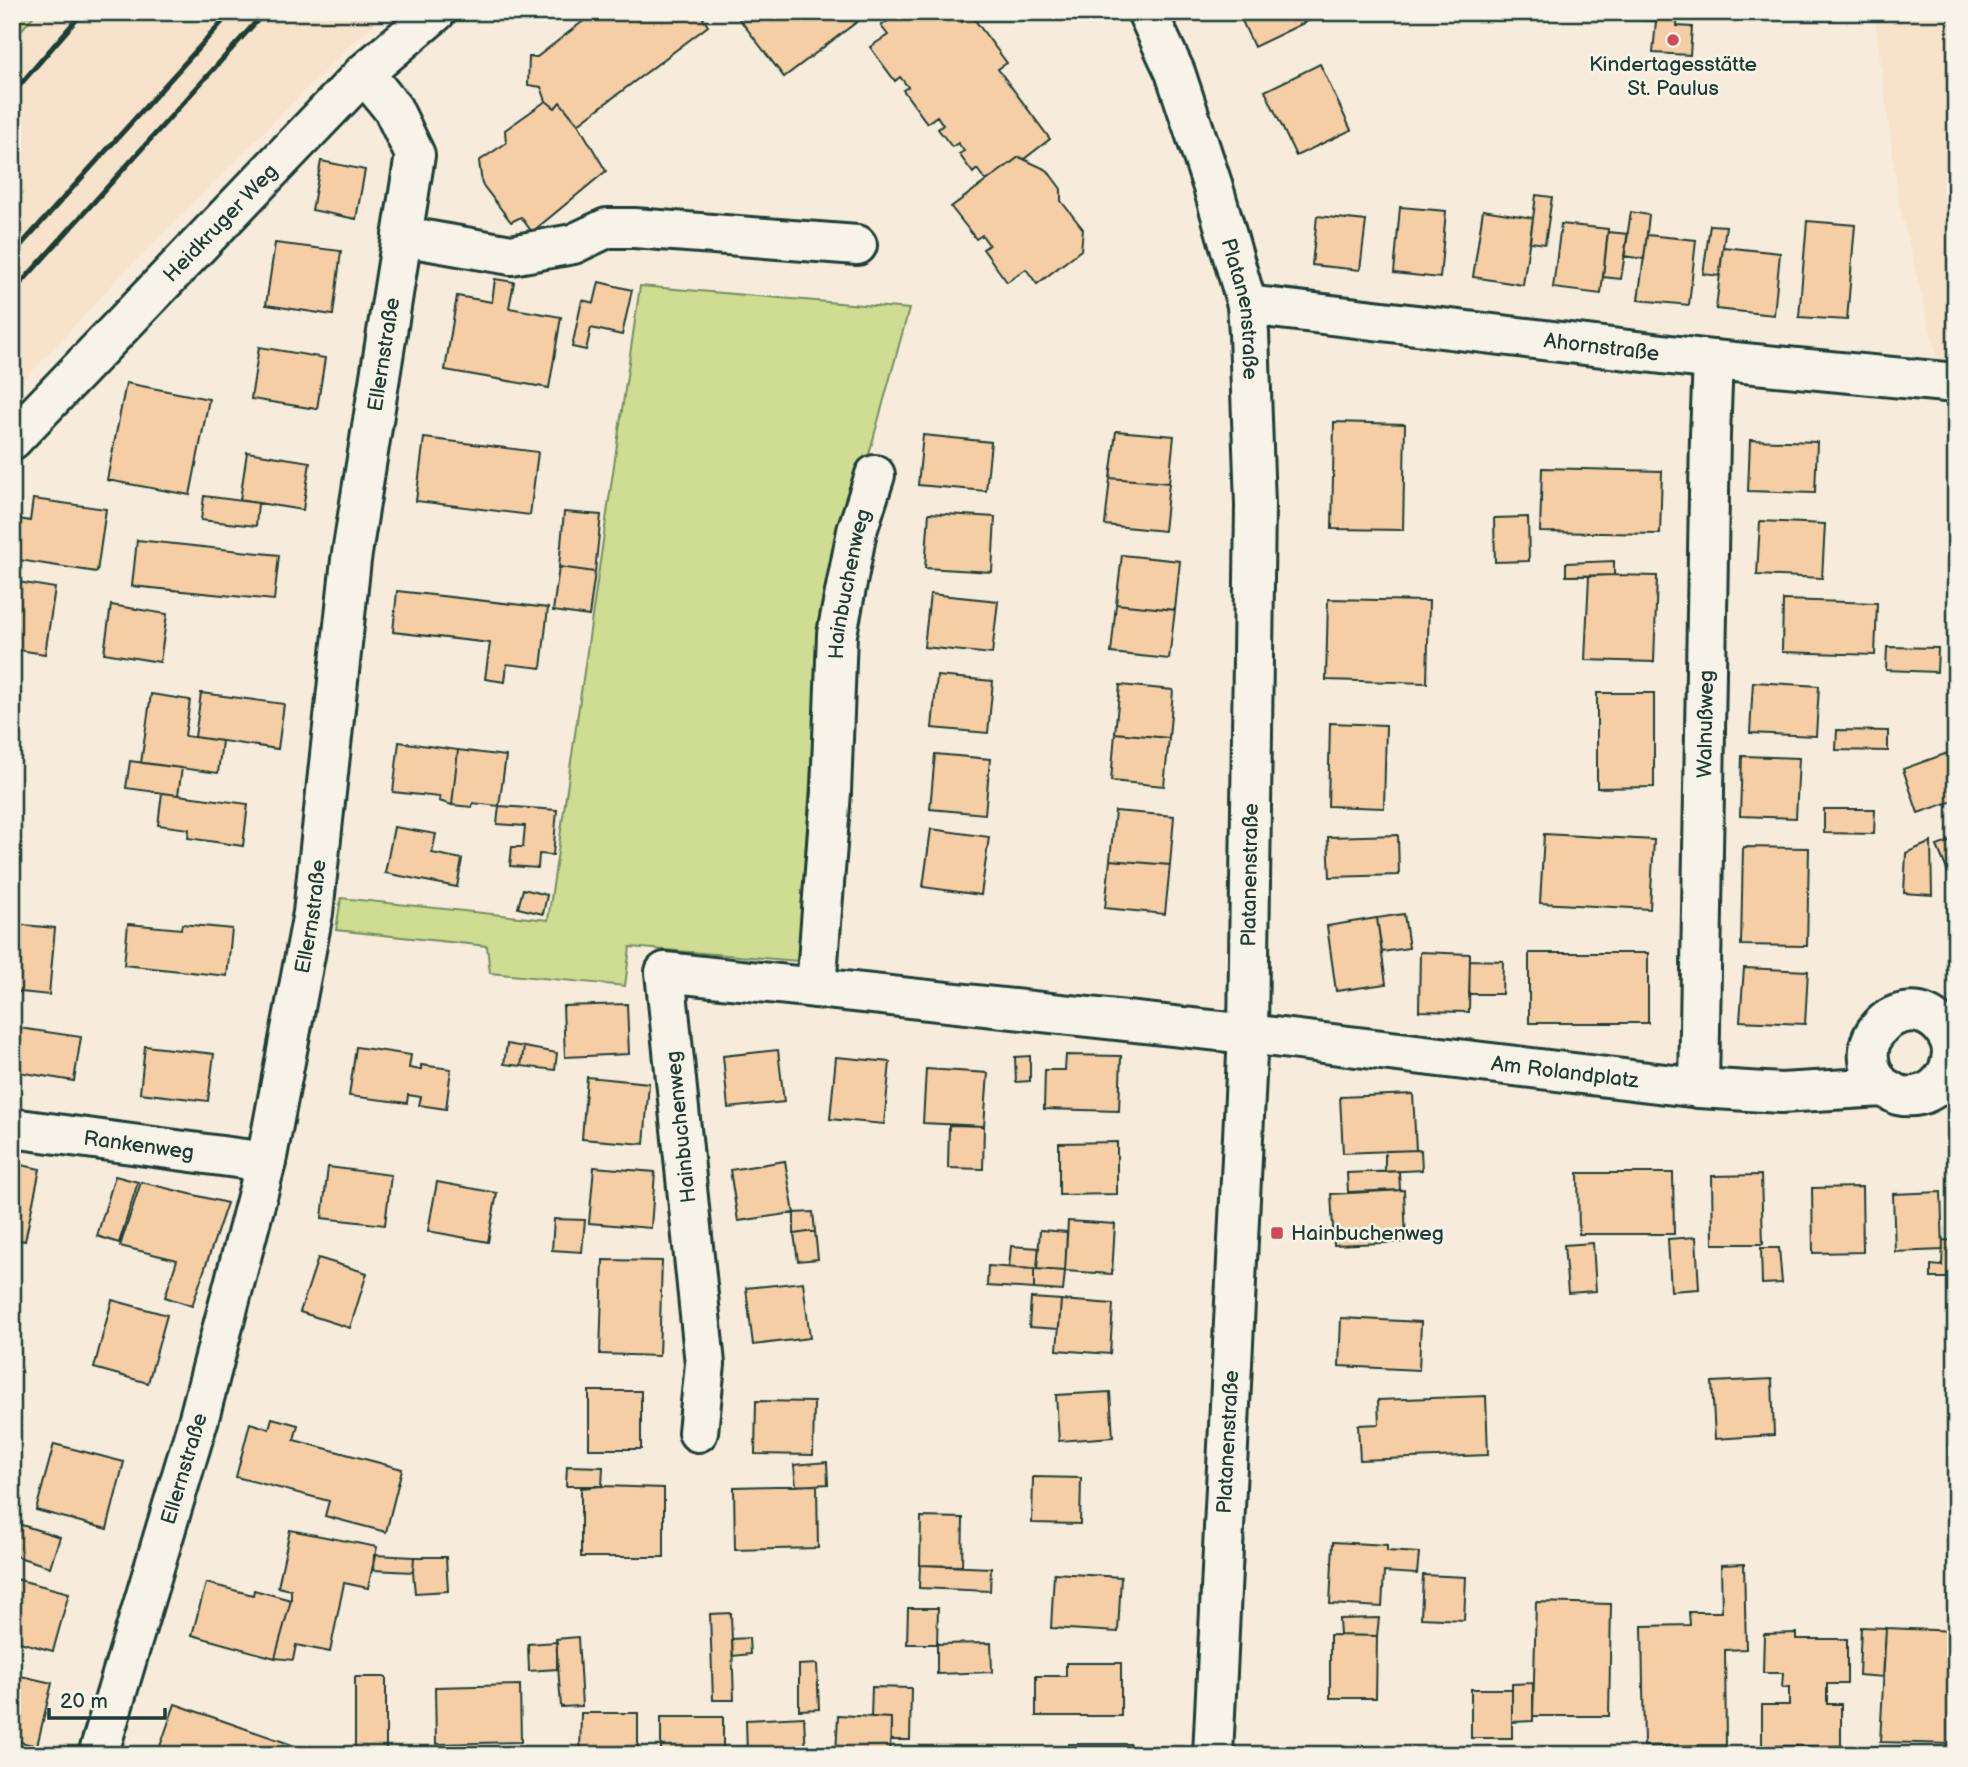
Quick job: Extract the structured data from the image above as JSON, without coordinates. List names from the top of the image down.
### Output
{
  "streets": {
    "street": [
      "Heidkruger Weg",
      "Platanenstraße",
      "Ahornstraße",
      "Ellernstraße",
      "Hainbuchenweg",
      "Walnußweg",
      "Am Rolandplatz",
      "Rankenweg"
    ]
  },
  "crossings": [
    ["Heidkruger Weg", "Ellernstraße"],
    ["Platanenstraße", "Ahornstraße"],
    ["Platanenstraße", "Hainbuchenweg"],
    ["Platanenstraße", "Am Rolandplatz"],
    ["Ahornstraße", "Walnußweg"],
    ["Ellernstraße", "Rankenweg"],
    ["Hainbuchenweg", "Am Rolandplatz"],
    ["Walnußweg", "Am Rolandplatz"]
  ],
  "places": {
    "other": ["Kindertagesstätte St. Paulus"],
    "transit": ["Hainbuchenweg"]
  },
  "scale_bar": "20 m"
}
